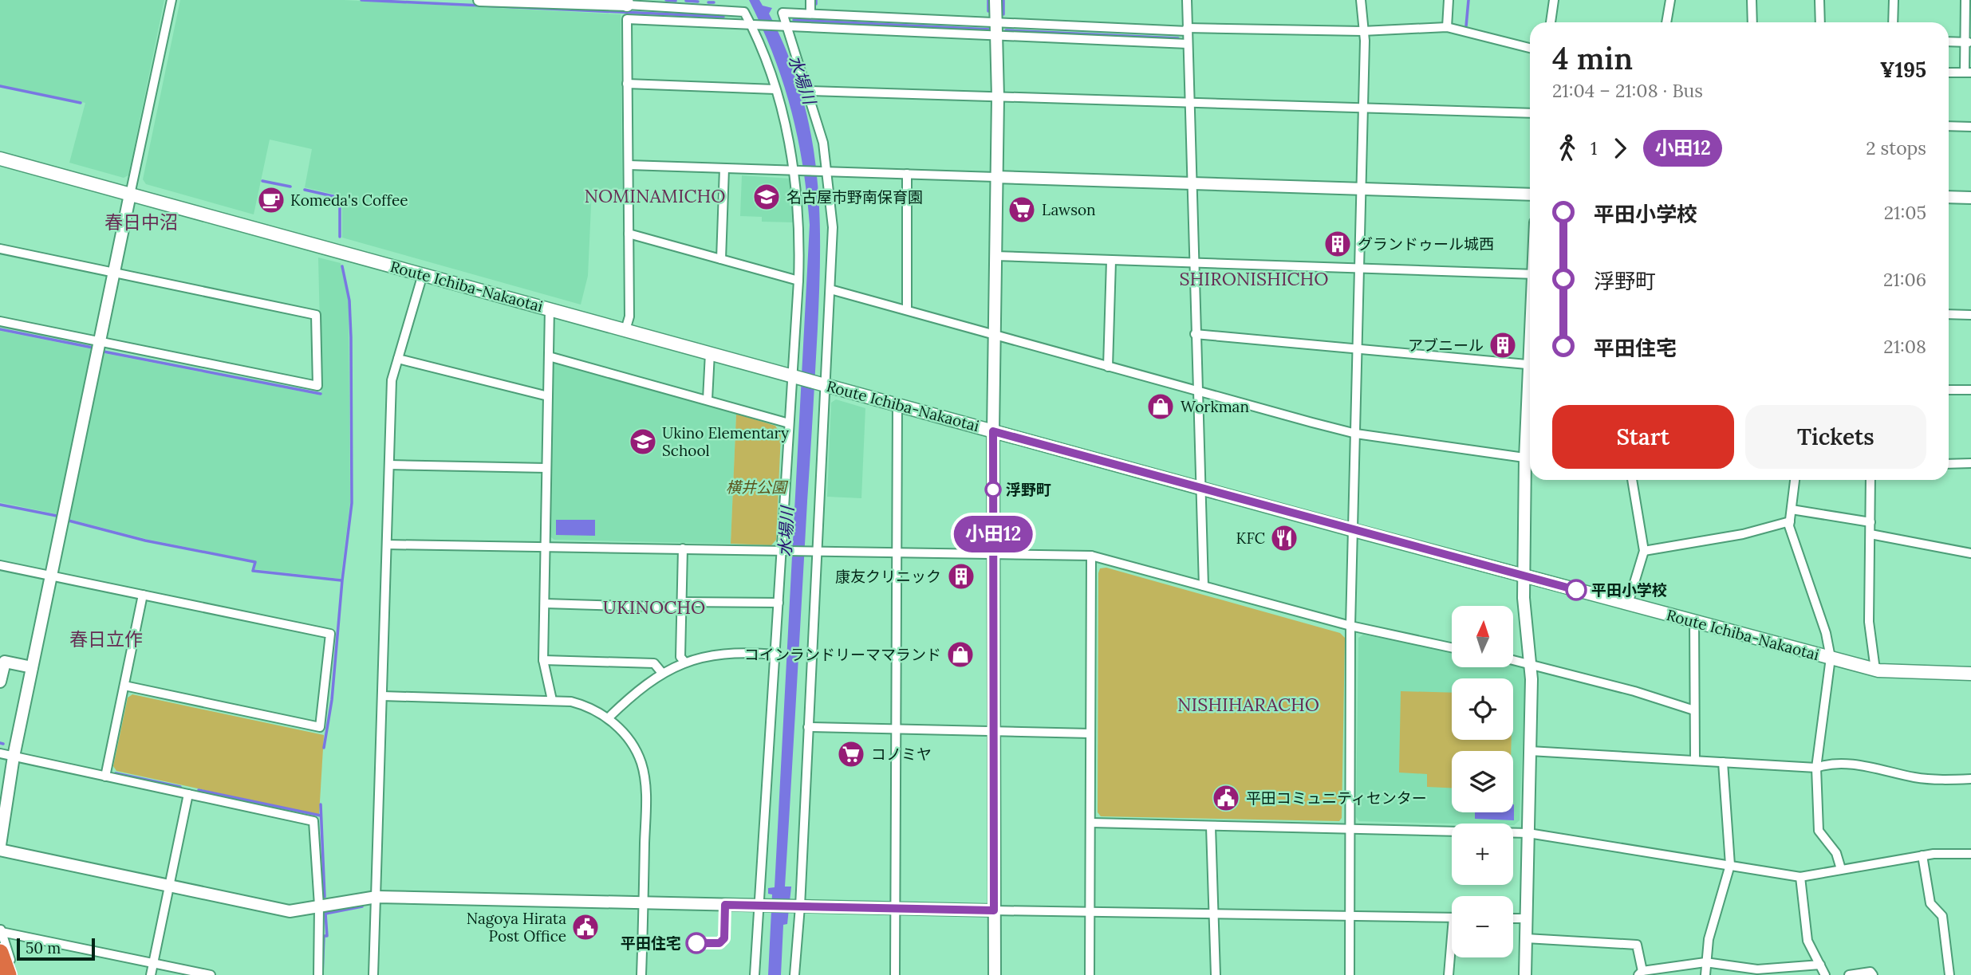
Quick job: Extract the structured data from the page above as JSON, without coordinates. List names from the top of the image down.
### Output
{
  "streets": {
    "main road": ["Route Ichiba-Nakaotai"]
  },
  "districts": [
    "NOMINAMICHO",
    "春日中沼",
    "SHIRONISHICHO",
    "UKINOCHO",
    "春日立作",
    "NISHIHARACHO"
  ],
  "water": ["水場川"],
  "parks": ["横井公園"],
  "places": {
    "school or university": ["名古屋市野南保育園", "Ukino Elementary School"],
    "cafe": ["Komeda's Coffee"],
    "supermarket": ["Lawson", "コノミヤ"],
    "building": ["グランドゥール城西", "アブニール", "康友クリニック"],
    "shop": ["Workman", "コインランドリーママランド"],
    "other": ["浮野町", "平田小学校", "平田住宅"],
    "restaurant": ["KFC"],
    "public building": ["平田コミュニティセンター", "Nagoya Hirata Post Office"]
  },
  "lines": ["bus line 小田12"],
  "scale_bar": "50 m",
  "north": "top",
  "page": {
    "on_map": "小田12",
    "heading": ["4 min", "21:04 – 21:08 · Bus", "¥195"],
    "legs": ["1", "小田12", "2 stops"],
    "list": [
      {
        "name": "平田小学校",
        "value": "21:05"
      },
      {
        "name": "浮野町",
        "value": "21:06"
      },
      {
        "name": "平田住宅",
        "value": "21:08"
      }
    ],
    "buttons": ["Start", "Tickets"],
    "map_buttons": ["+", "−"],
    "scale": "50 m"
  }
}
